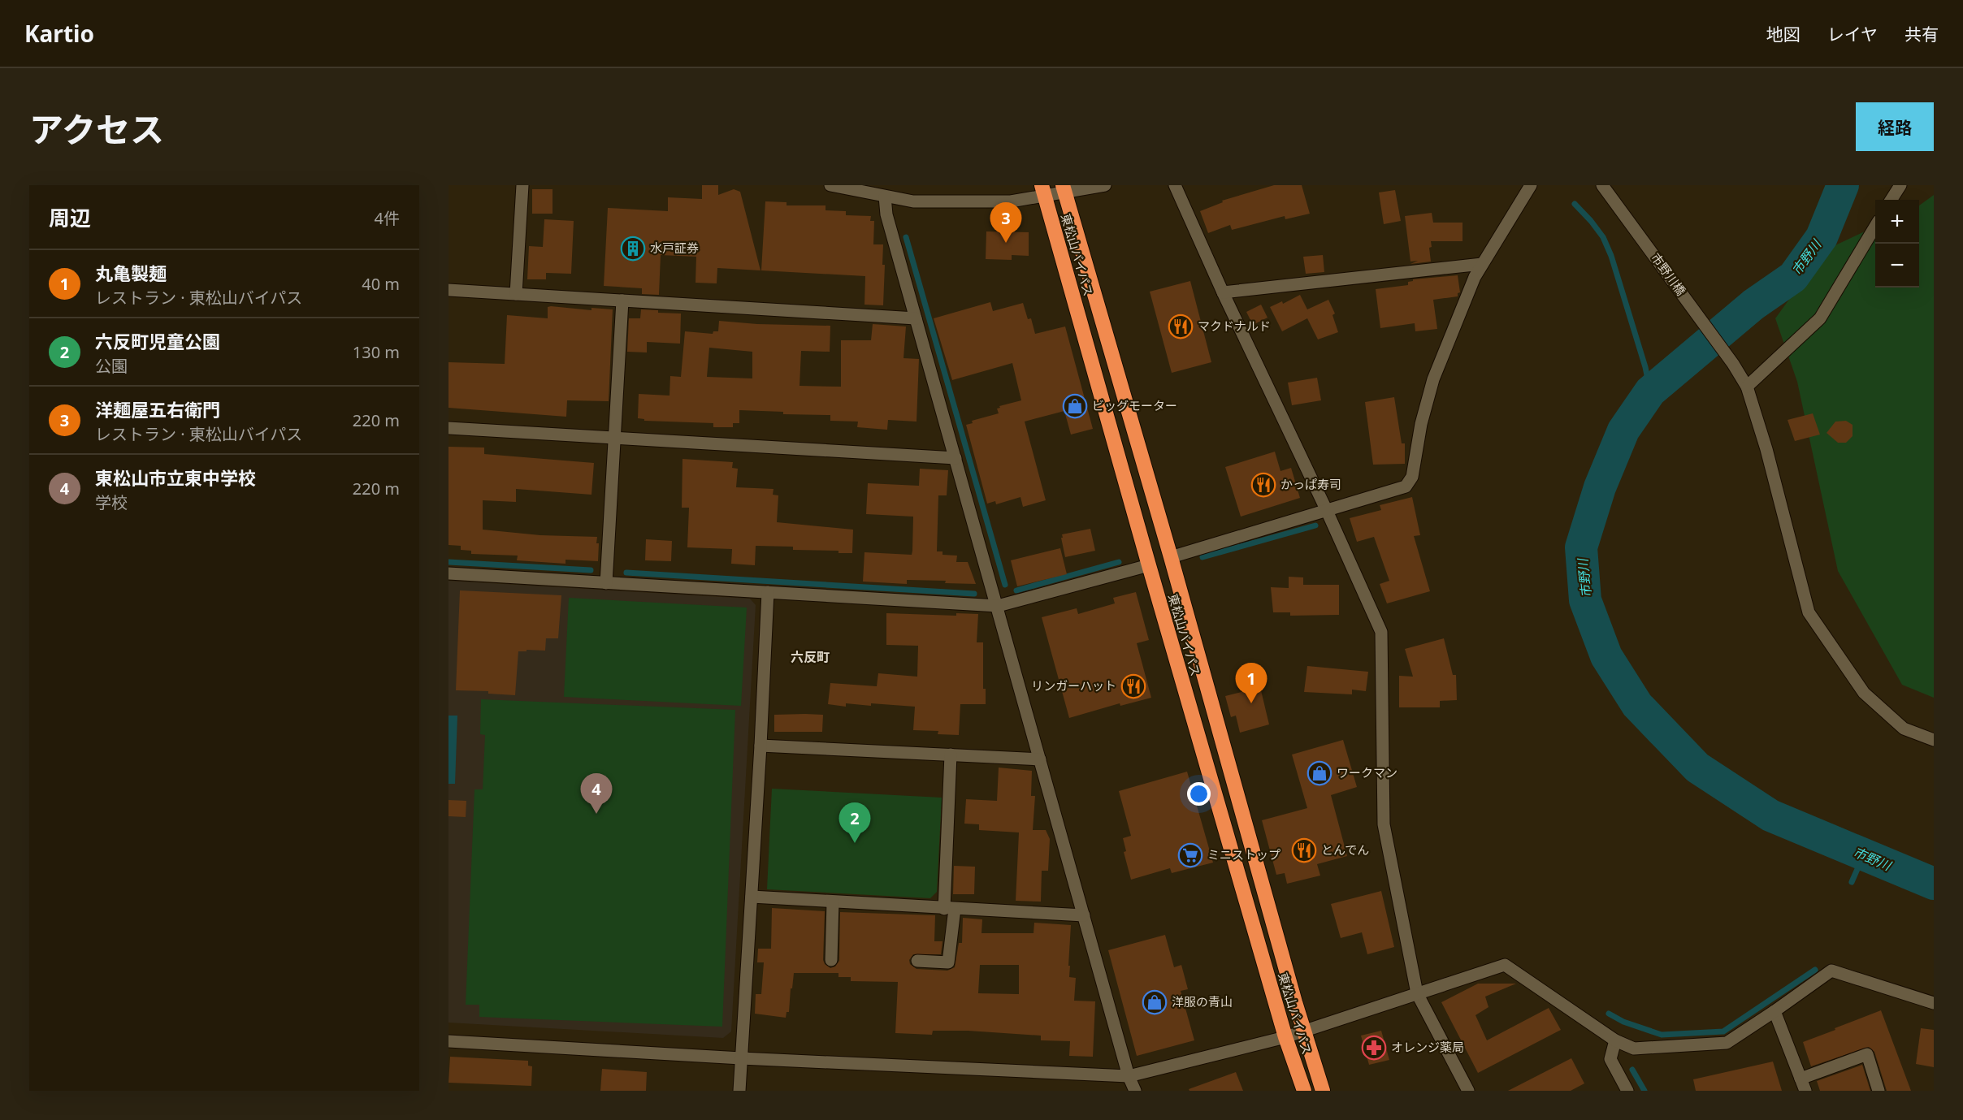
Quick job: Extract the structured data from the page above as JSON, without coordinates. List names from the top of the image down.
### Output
{
  "streets": {
    "highway": ["東松山バイパス"],
    "street": ["市野川橋"]
  },
  "districts": ["六反町"],
  "water": ["市野川"],
  "places": {
    "building": ["水戸証券"],
    "restaurant": [
      "マクドナルド",
      "かっぱ寿司",
      "リンガーハット",
      "とんでん"
    ],
    "shop": ["ビッグモーター", "ワークマン", "洋服の青山"],
    "supermarket": ["ミニストップ"],
    "pharmacy": ["オレンジ薬局"]
  },
  "page": {
    "header": "Kartio",
    "nav": ["地図", "レイヤ", "共有"],
    "title": "アクセス",
    "buttons": "経路",
    "heading": ["周辺", "4件"],
    "map_buttons": ["+", "−"],
    "pins": [
      "3",
      "1",
      "4",
      "2"
    ],
    "list": [
      {
        "mark": "1",
        "name": "丸亀製麺",
        "note": "レストラン · 東松山バイパス",
        "value": "40 m"
      },
      {
        "mark": "2",
        "name": "六反町児童公園",
        "note": "公園",
        "value": "130 m"
      },
      {
        "mark": "3",
        "name": "洋麺屋五右衛門",
        "note": "レストラン · 東松山バイパス",
        "value": "220 m"
      },
      {
        "mark": "4",
        "name": "東松山市立東中学校",
        "note": "学校",
        "value": "220 m"
      }
    ]
  }
}
